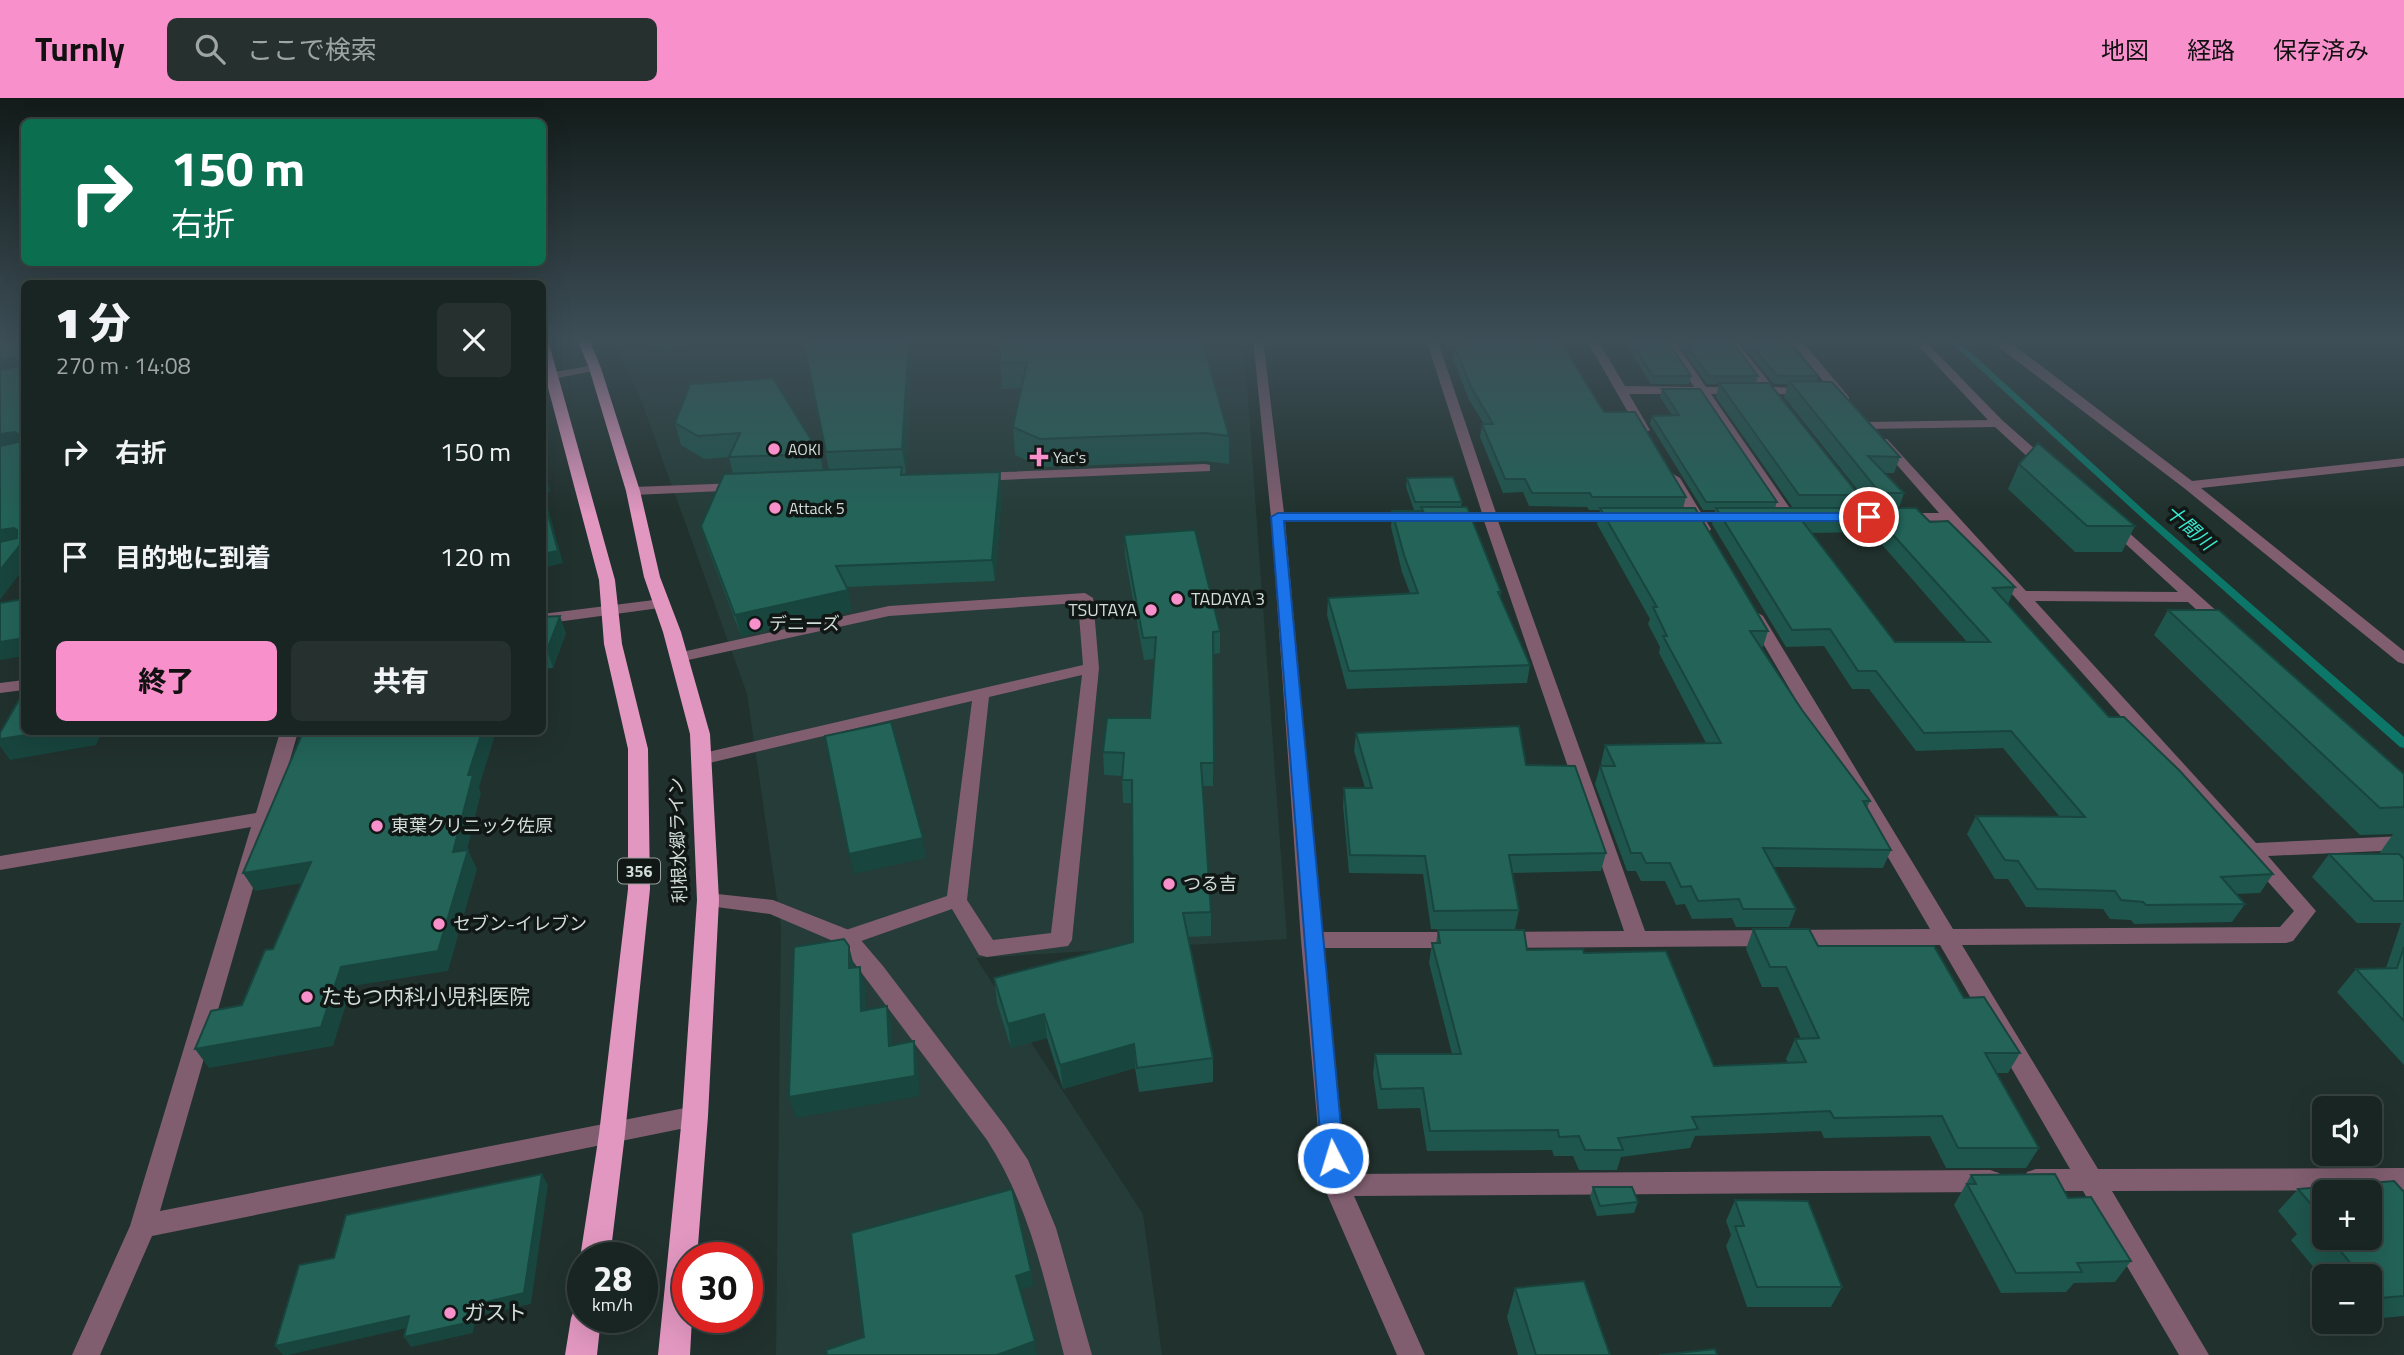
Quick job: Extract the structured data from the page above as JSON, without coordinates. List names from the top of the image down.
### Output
{
  "streets": {
    "highway": ["利根水郷ライン", "356"]
  },
  "water": ["十間川"],
  "places": {
    "other": [
      "AOKI",
      "Attack 5",
      "TADAYA 3",
      "TSUTAYA",
      "デニーズ",
      "東葉クリニック佐原",
      "つる吉",
      "セブン-イレブン",
      "たもつ内科小児科医院",
      "ガスト"
    ],
    "health": ["Yac's"]
  },
  "page": {
    "header": "Turnly",
    "search": "ここで検索",
    "nav": ["地図", "経路", "保存済み"],
    "turn": ["150 m", "右折"],
    "heading": ["1 分", "270 m · 14:08"],
    "list": [
      {
        "name": "右折",
        "value": "150 m"
      },
      {
        "name": "目的地に到着",
        "value": "120 m"
      }
    ],
    "buttons": ["終了", "共有"],
    "map_buttons": ["+", "−"],
    "speed": "28 km/h",
    "limit": "30"
  }
}
